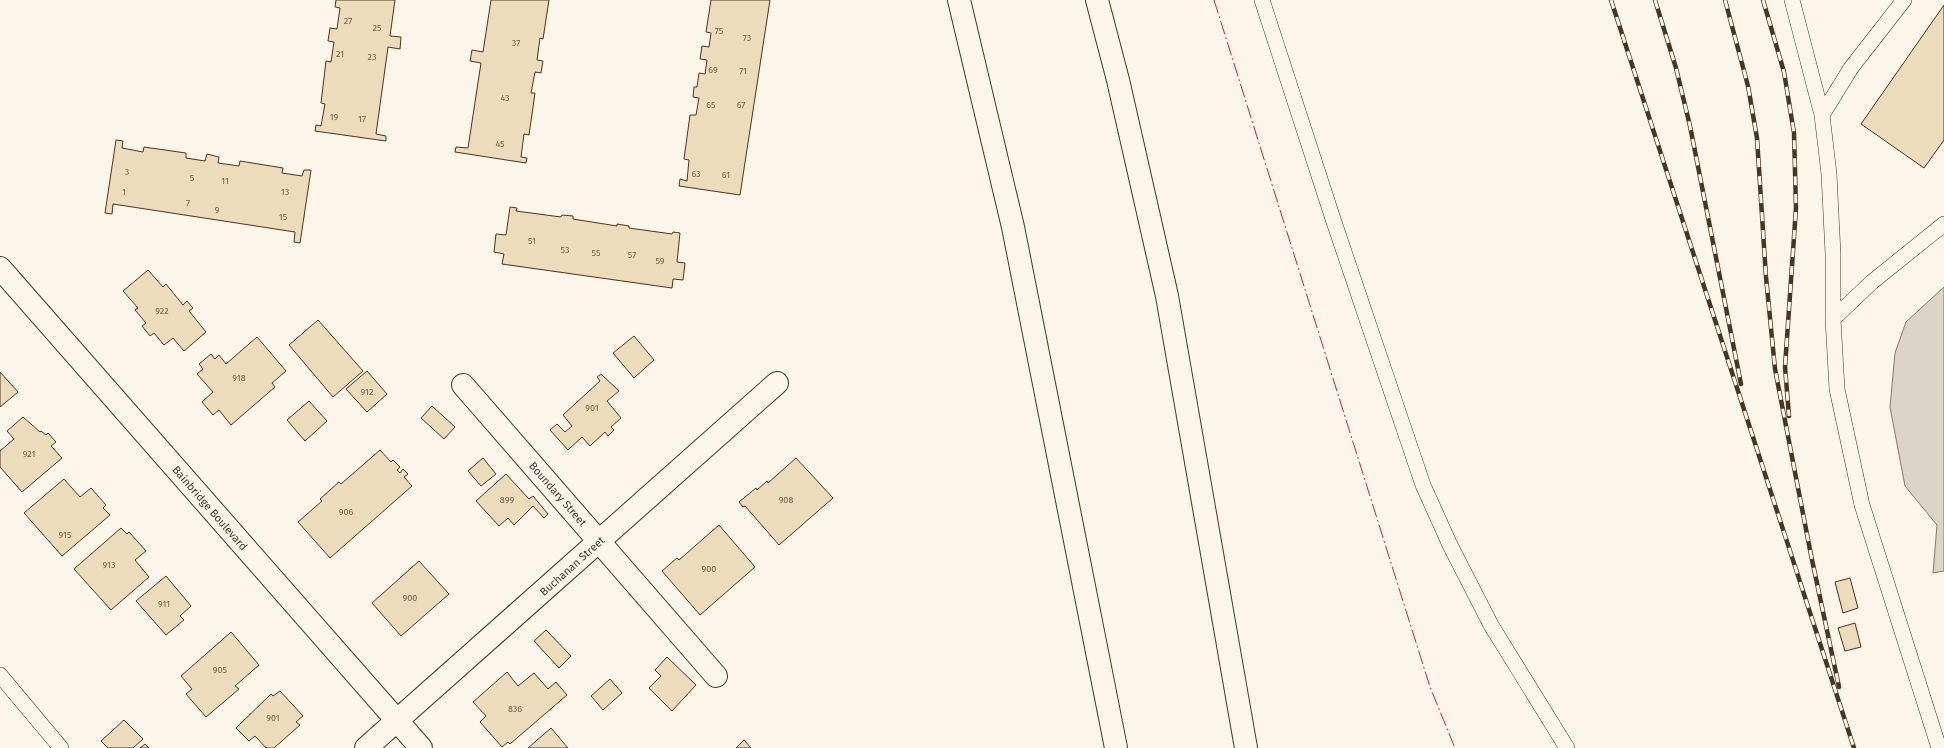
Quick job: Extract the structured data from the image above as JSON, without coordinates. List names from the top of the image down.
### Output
{
  "streets": {
    "main road": ["Boundary Street", "Bainbridge Boulevard", "Buchanan Street"]
  },
  "crossings": [
    ["Boundary Street", "Buchanan Street"],
    ["Bainbridge Boulevard", "Buchanan Street"]
  ],
  "house_numbers": [
    "27",
    "25",
    "75",
    "73",
    "37",
    "21",
    "23",
    "69",
    "71",
    "43",
    "65",
    "67",
    "19",
    "17",
    "45",
    "3",
    "63",
    "61",
    "5",
    "11",
    "1",
    "13",
    "7",
    "9",
    "15",
    "51",
    "53",
    "55",
    "57",
    "59",
    "922",
    "918",
    "912",
    "901",
    "921",
    "899",
    "908",
    "906",
    "915",
    "913",
    "900",
    "900",
    "911",
    "905",
    "836",
    "901"
  ]
}
